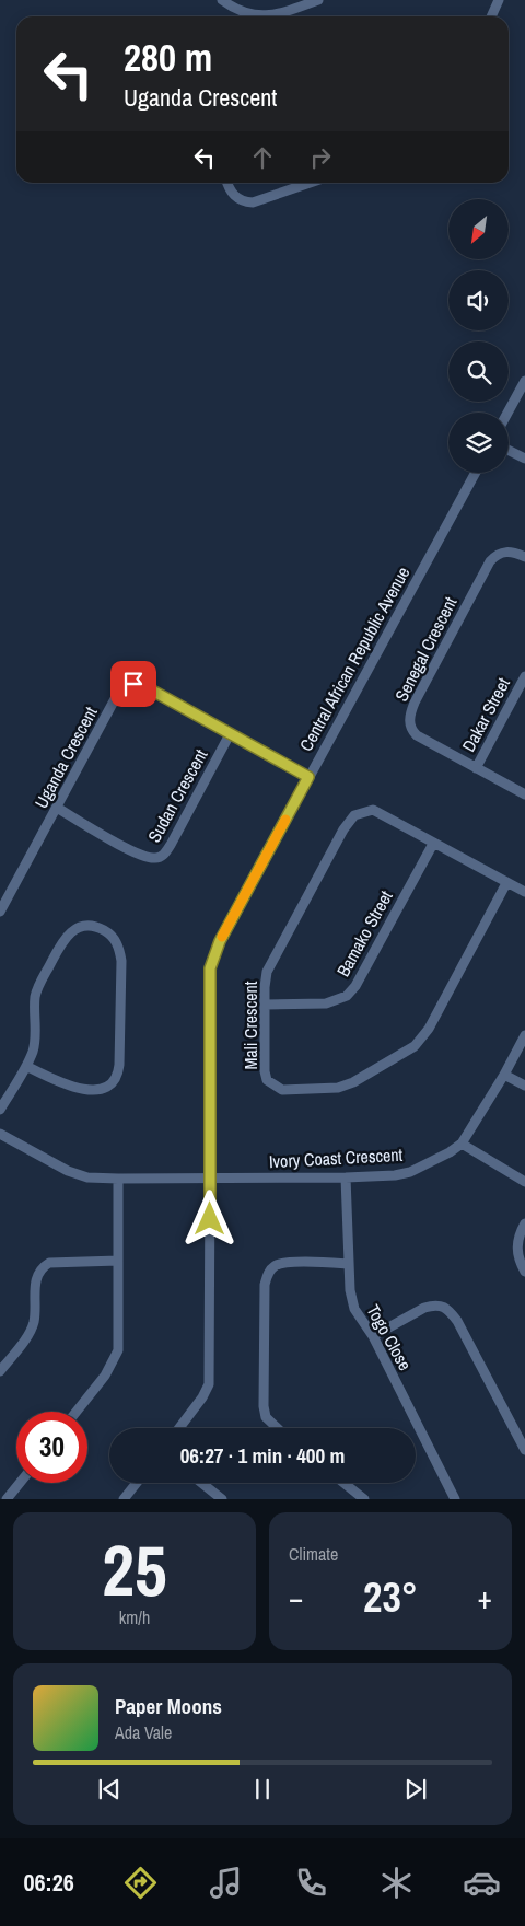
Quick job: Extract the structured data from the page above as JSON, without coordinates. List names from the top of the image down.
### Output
{
  "streets": {
    "street": [
      "Senegal Crescent",
      "Central African Republic Avenue",
      "Dakar Street",
      "Uganda Crescent",
      "Sudan Crescent",
      "Bamako Street",
      "Mali Crescent",
      "Ivory Coast Crescent",
      "Togo Close"
    ]
  },
  "crossings": [
    ["Senegal Crescent", "Dakar Street"],
    ["Central African Republic Avenue", "Uganda Crescent"],
    ["Central African Republic Avenue", "Ivory Coast Crescent"],
    ["Uganda Crescent", "Sudan Crescent"],
    ["Bamako Street", "Mali Crescent"],
    ["Ivory Coast Crescent", "Togo Close"]
  ],
  "north": "bottom left",
  "page": {
    "turn": ["280 m", "Uganda Crescent"],
    "limit": "30",
    "trip": "06:27 · 1 min · 400 m",
    "tile": [
      ["25", "km/h"],
      "Climate"
    ],
    "heat": ["−", "23°", "+"],
    "song": ["Paper Moons", "Ada Vale"],
    "tabs": "06:26"
  }
}
